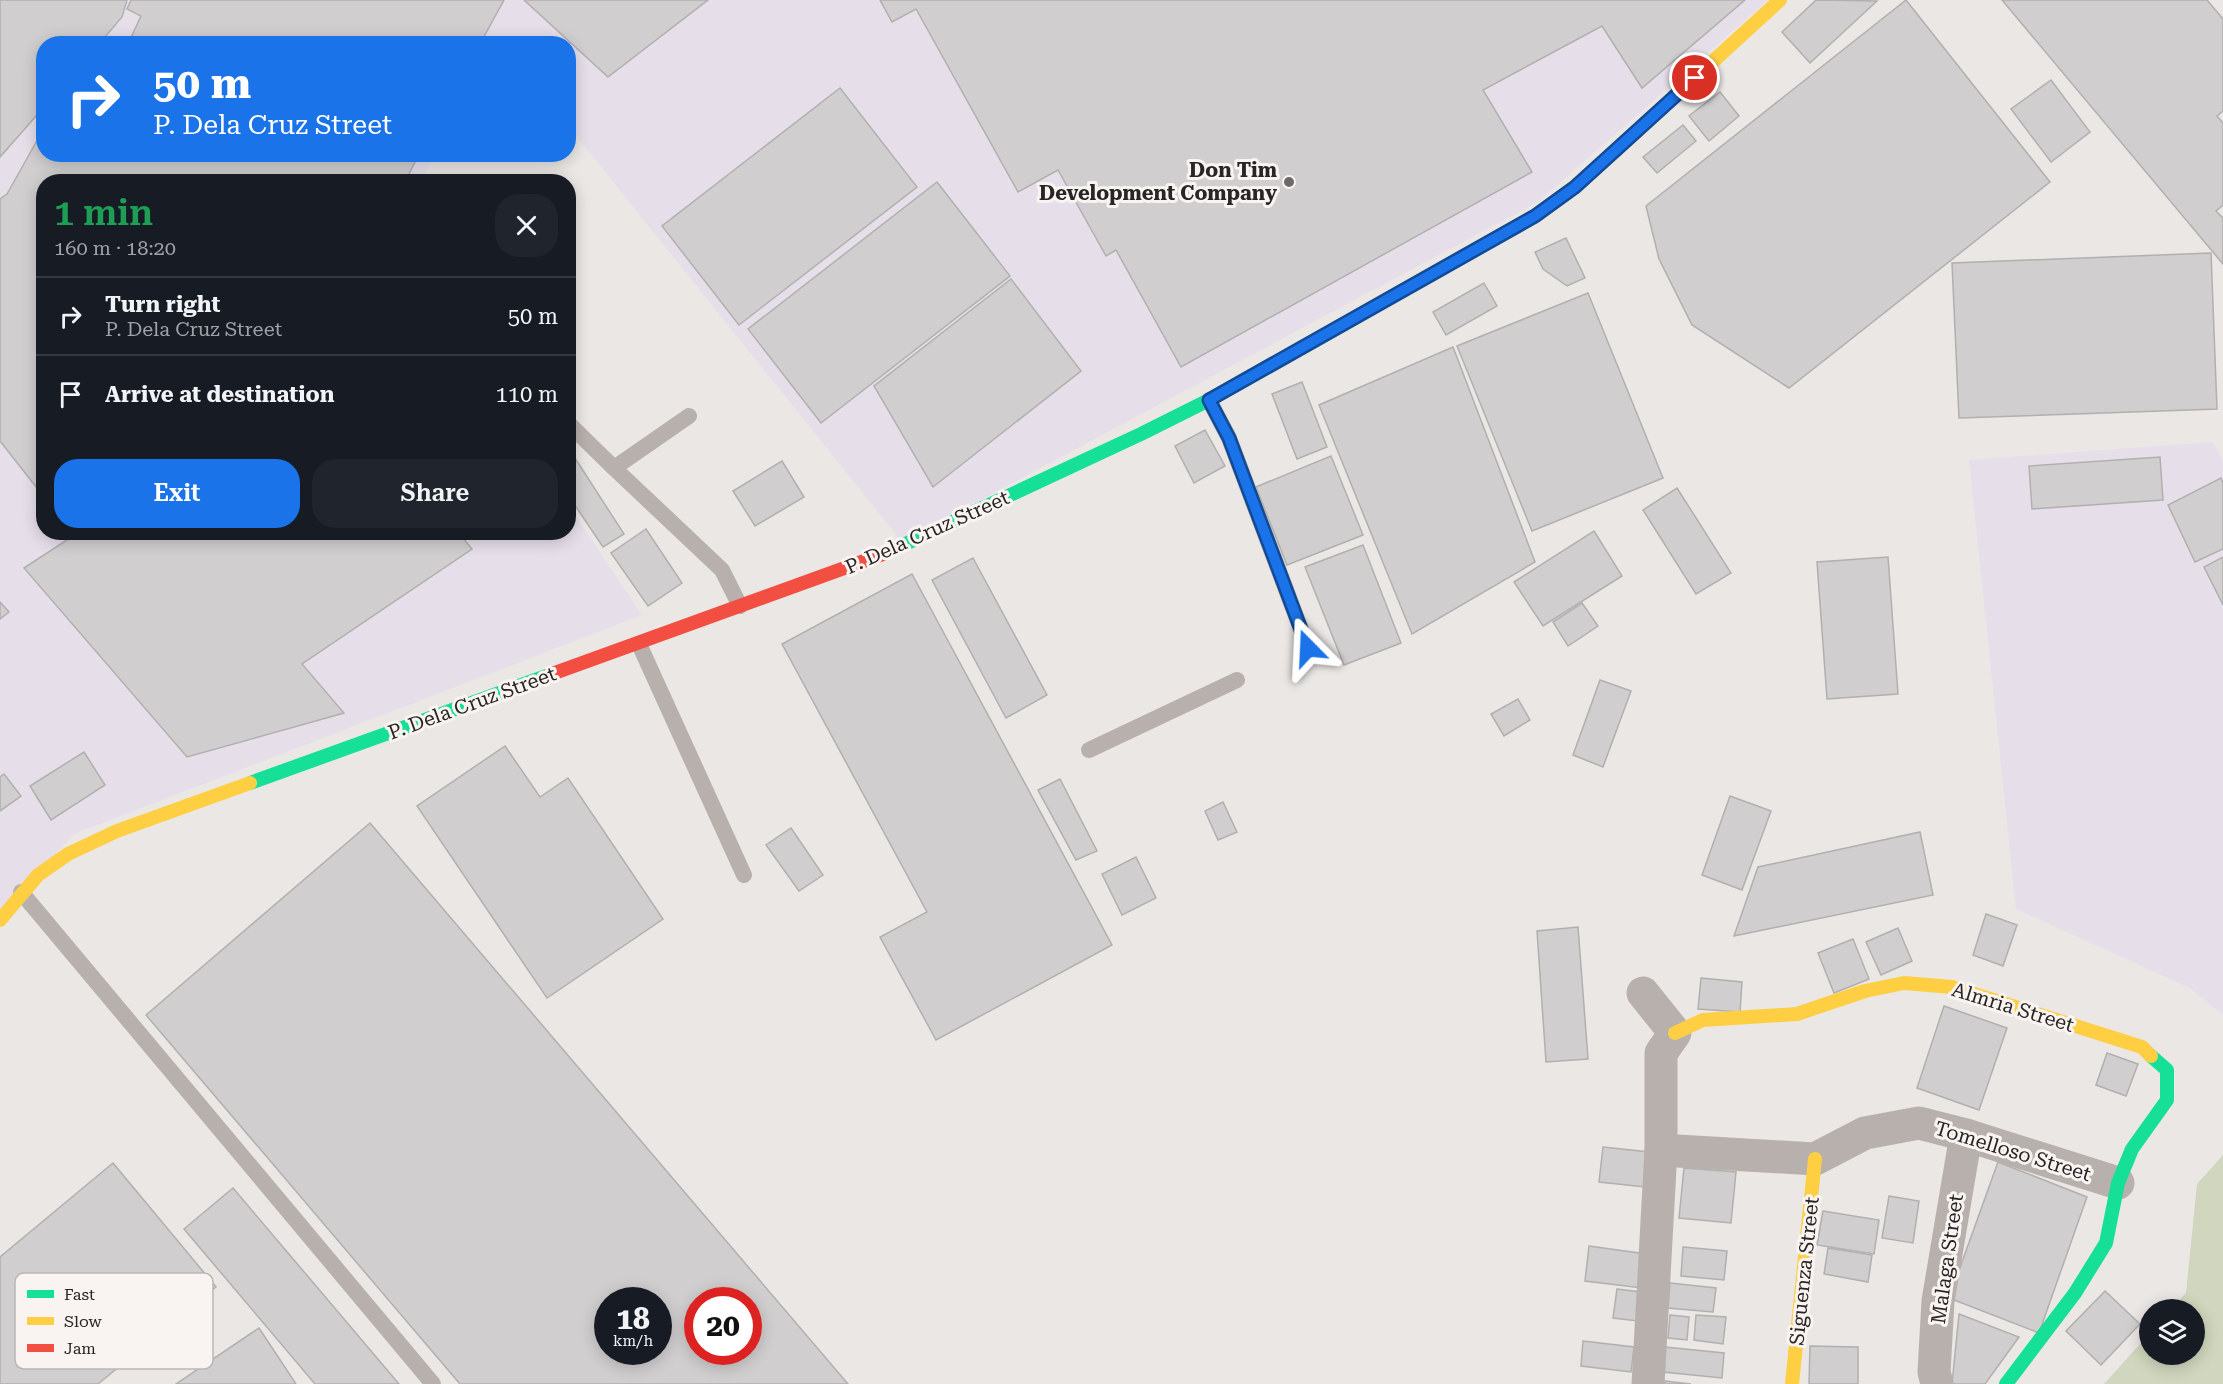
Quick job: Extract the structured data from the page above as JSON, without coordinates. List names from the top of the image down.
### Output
{
  "streets": {
    "street": [
      "P. Dela Cruz Street",
      "Almria Street",
      "Tomelloso Street",
      "Malaga Street",
      "Siguenza Street"
    ]
  },
  "crossings": [
    ["Almria Street", "Tomelloso Street"],
    ["Tomelloso Street", "Malaga Street"],
    ["Tomelloso Street", "Siguenza Street"]
  ],
  "places": ["Don Tim Development Company"],
  "legend": ["Fast", "Slow", "Jam"],
  "page": {
    "turn": ["50 m", "P. Dela Cruz Street"],
    "heading": ["1 min", "160 m · 18:20"],
    "list": [
      {
        "name": "Turn right",
        "note": "P. Dela Cruz Street",
        "value": "50 m"
      },
      {
        "name": "Arrive at destination",
        "value": "110 m"
      }
    ],
    "buttons": ["Exit", "Share"],
    "speed": "18 km/h",
    "limit": "20"
  }
}
